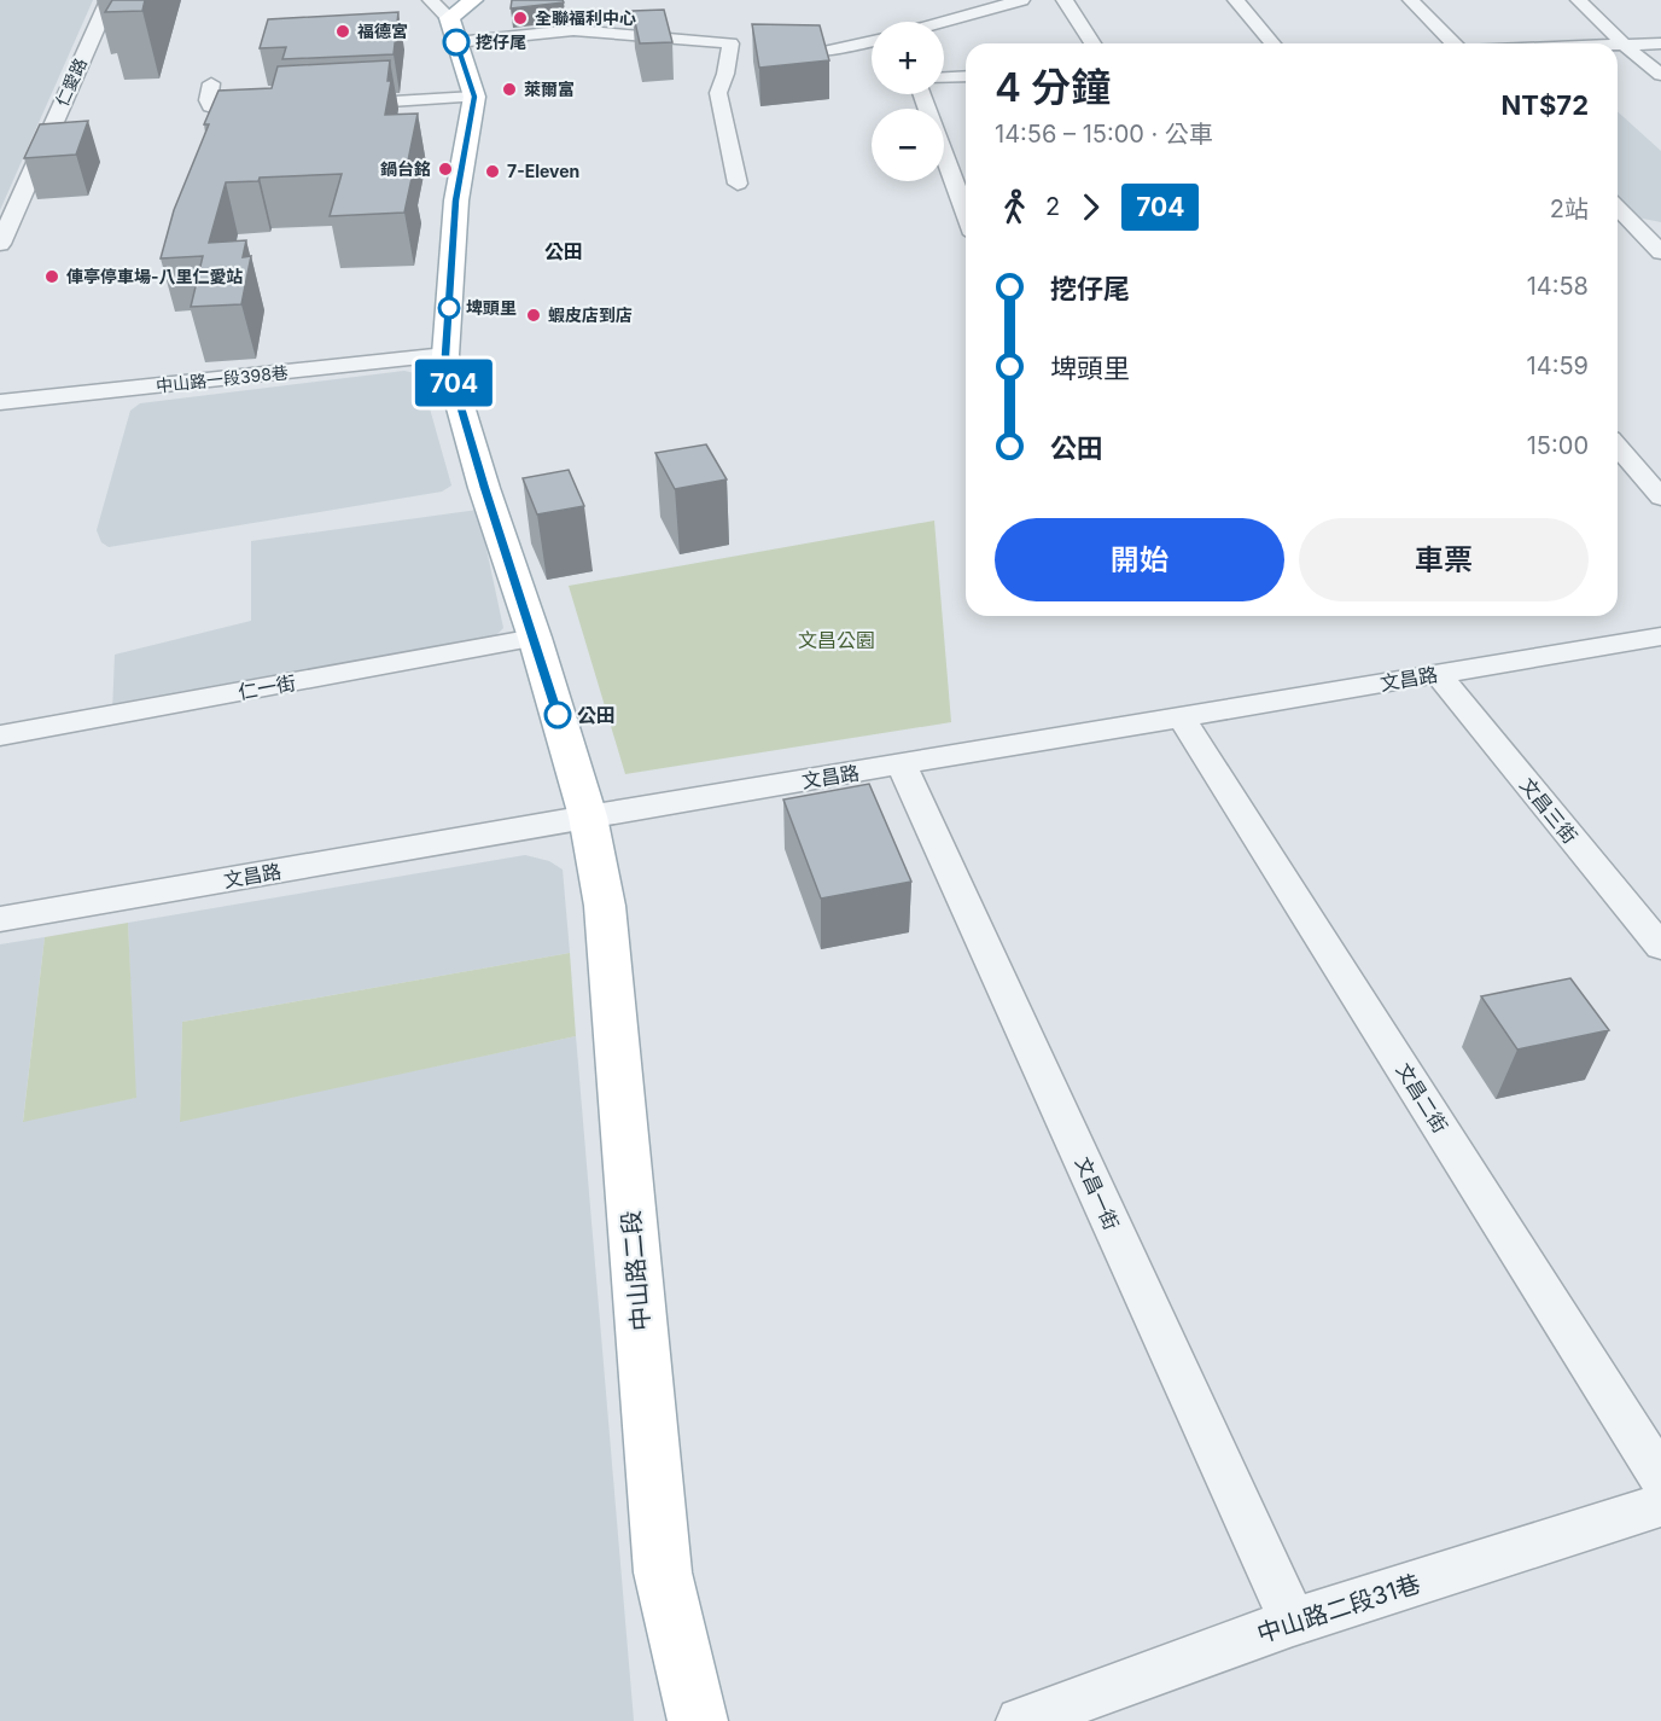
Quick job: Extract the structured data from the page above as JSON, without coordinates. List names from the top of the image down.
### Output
{
  "streets": {
    "main road": ["中山路二段"],
    "street": [
      "仁愛路",
      "中山路一段398巷",
      "文昌路",
      "仁一街",
      "文昌三街",
      "文昌二街",
      "文昌一街",
      "中山路二段31巷"
    ]
  },
  "crossings": [
    ["中山路一段398巷", "中山路二段"],
    ["文昌路", "文昌三街"],
    ["文昌路", "文昌二街"],
    ["文昌路", "文昌一街"],
    ["文昌路", "中山路二段"],
    ["仁一街", "中山路二段"],
    ["文昌一街", "中山路二段31巷"]
  ],
  "districts": ["公田"],
  "parks": ["文昌公園"],
  "places": [
    "全聯福利中心",
    "福德宮",
    "挖仔尾",
    "萊爾富",
    "鍋台銘",
    "7-Eleven",
    "俥亭停車場-八里仁愛站",
    "埤頭里",
    "蝦皮店到店",
    "公田"
  ],
  "lines": ["bus line 704"],
  "page": {
    "on_map": "704",
    "map_buttons": ["+", "−"],
    "heading": ["4 分鐘", "14:56 – 15:00 · 公車", "NT$72"],
    "legs": ["2", "704", "2站"],
    "list": [
      {
        "name": "挖仔尾",
        "value": "14:58"
      },
      {
        "name": "埤頭里",
        "value": "14:59"
      },
      {
        "name": "公田",
        "value": "15:00"
      }
    ],
    "buttons": ["開始", "車票"]
  }
}
